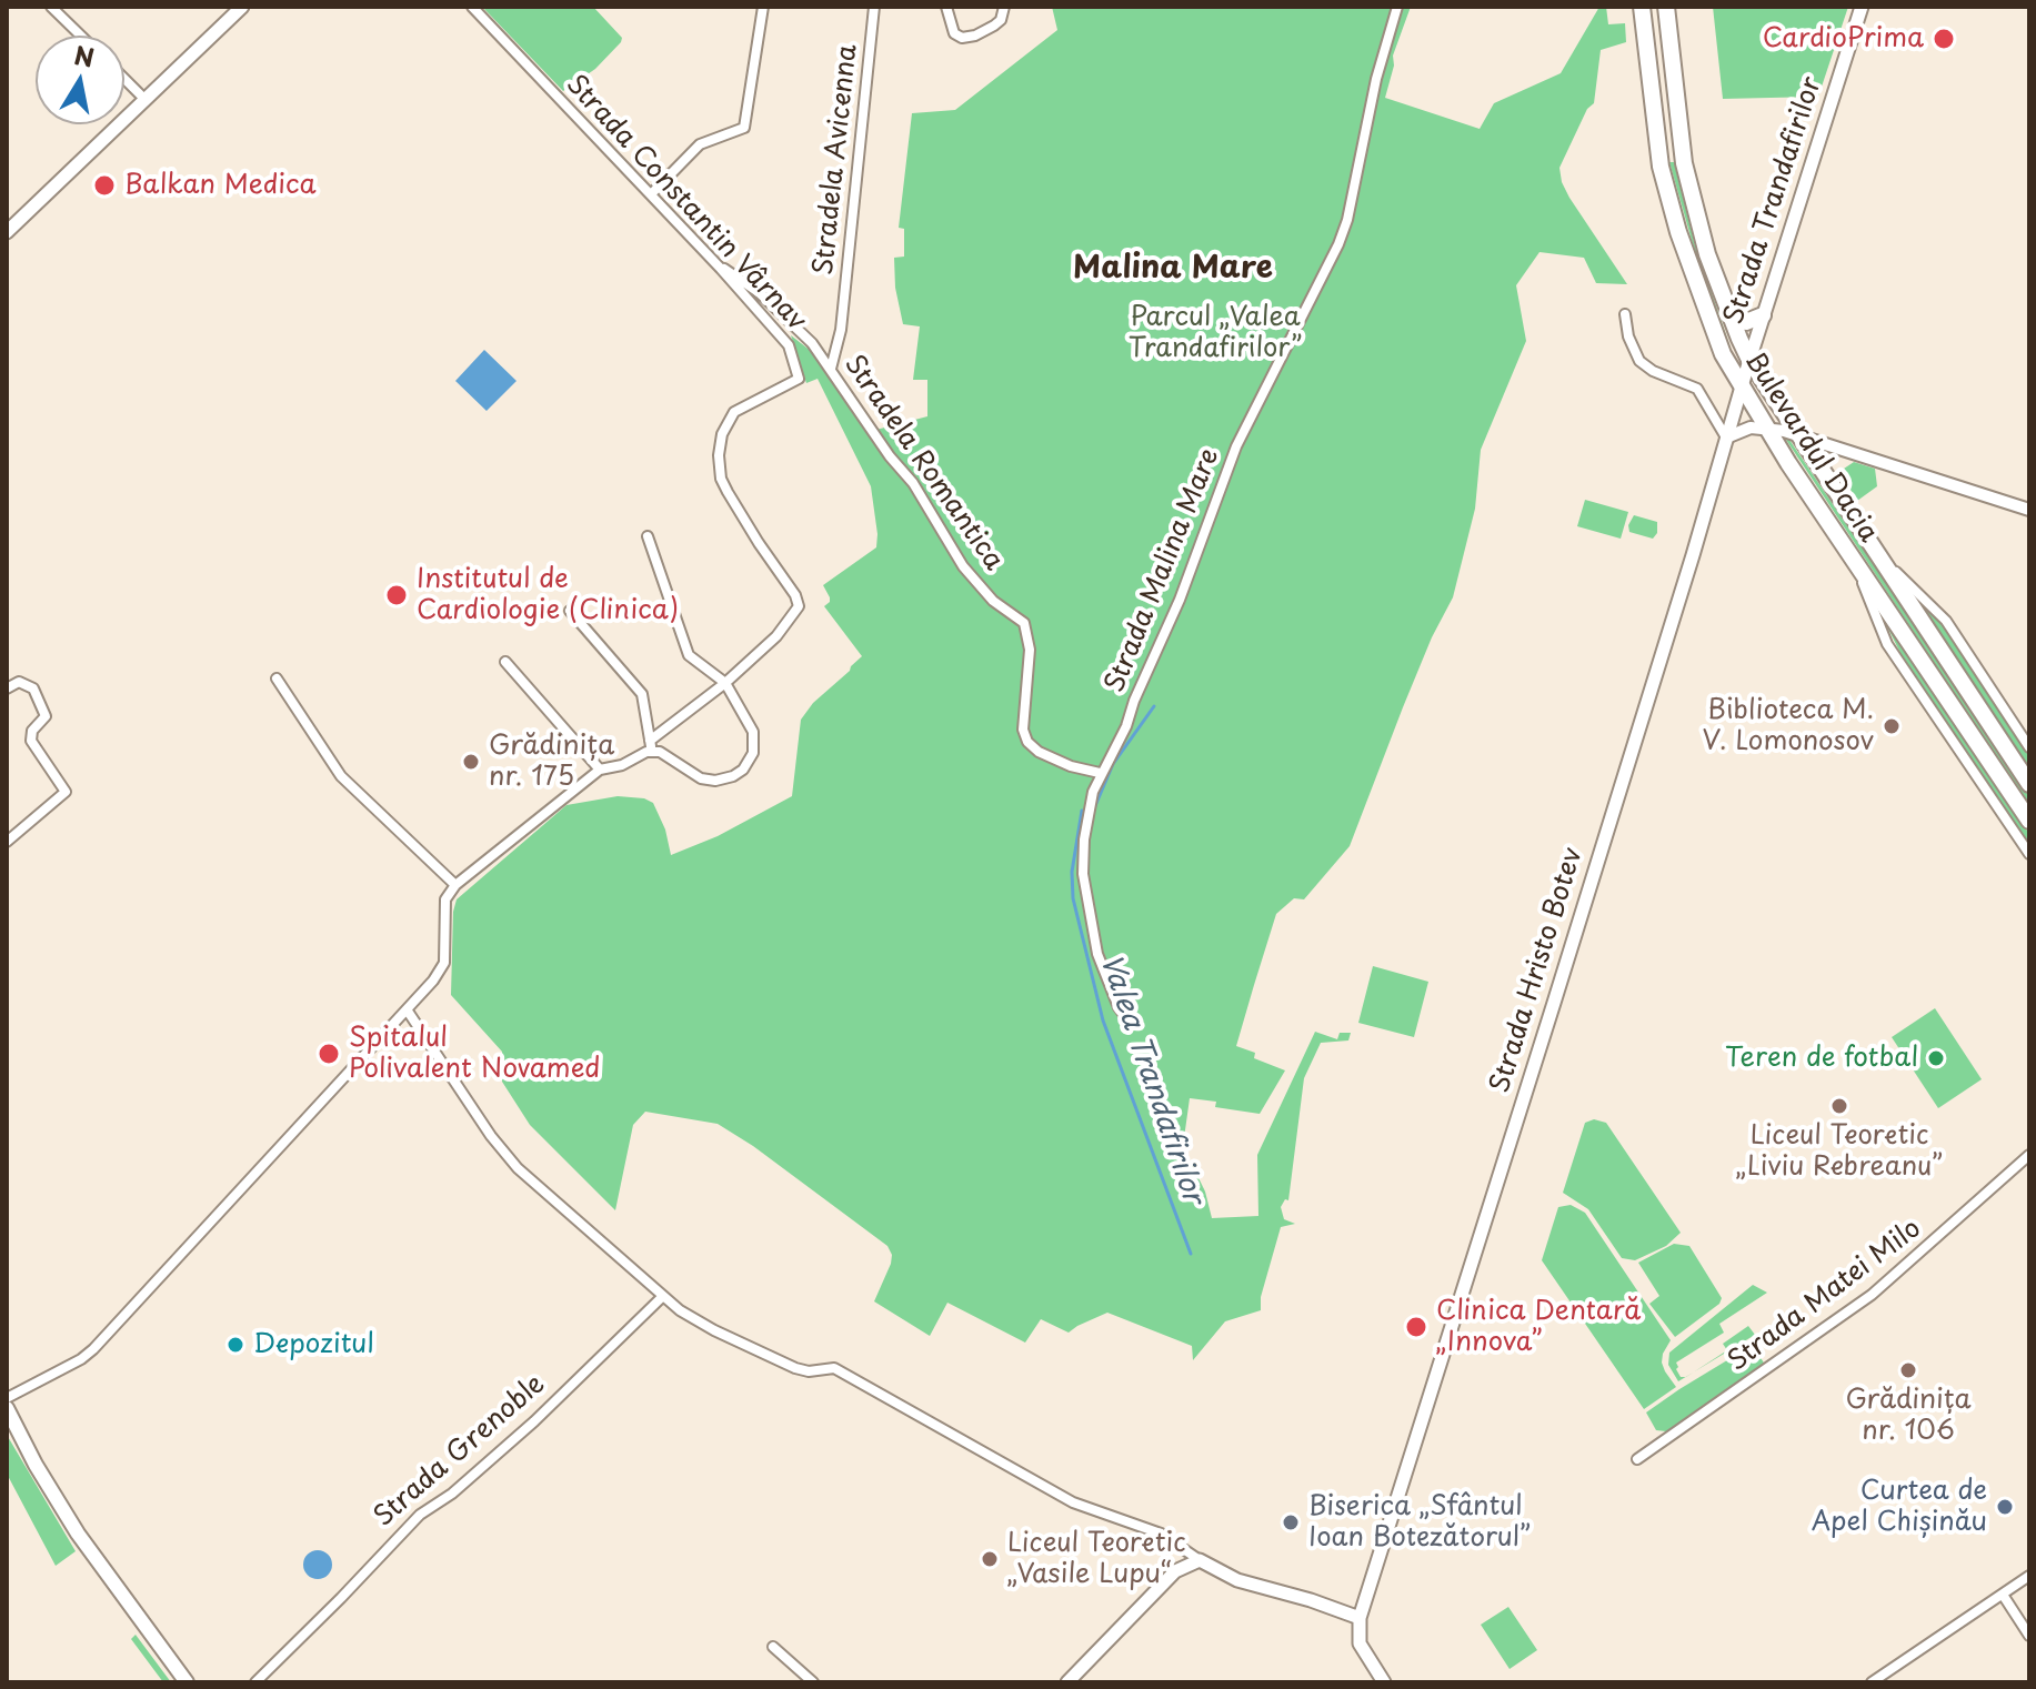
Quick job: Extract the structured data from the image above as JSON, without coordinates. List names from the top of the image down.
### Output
{
  "streets": {
    "highway": ["Bulevardul Dacia"],
    "main road": ["Strada Trandafirilor", "Strada Hristo Botev"],
    "street": [
      "Stradela Avicenna",
      "Strada Constantin Vârnav",
      "Stradela Romantica",
      "Strada Malina Mare",
      "Strada Matei Milo",
      "Strada Grenoble"
    ]
  },
  "crossings": [
    ["Stradela Avicenna", "Stradela Romantica"],
    ["Strada Trandafirilor", "Bulevardul Dacia"],
    ["Strada Trandafirilor", "Strada Hristo Botev"],
    ["Strada Constantin Vârnav", "Stradela Romantica"],
    ["Bulevardul Dacia", "Strada Hristo Botev"],
    ["Stradela Romantica", "Strada Malina Mare"]
  ],
  "districts": ["Malina Mare"],
  "water": ["Valea Trandafirilor"],
  "parks": ["Parcul „Valea Trandafirilor”"],
  "places": [
    "CardioPrima",
    "Balkan Medica",
    "Institutul de Cardiologie (Clinica)",
    "Biblioteca M. V. Lomonosov",
    "Grădinița nr. 175",
    "Spitalul Polivalent Novamed",
    "Teren de fotbal",
    "Liceul Teoretic „Liviu Rebreanu”",
    "Clinica Dentară „Innova”",
    "Depozitul",
    "Grădinița nr. 106",
    "Curtea de Apel Chișinău",
    "Biserica „Sfântul Ioan Botezătorul”",
    "Liceul Teoretic „Vasile Lupu“"
  ],
  "north": "top"
}
